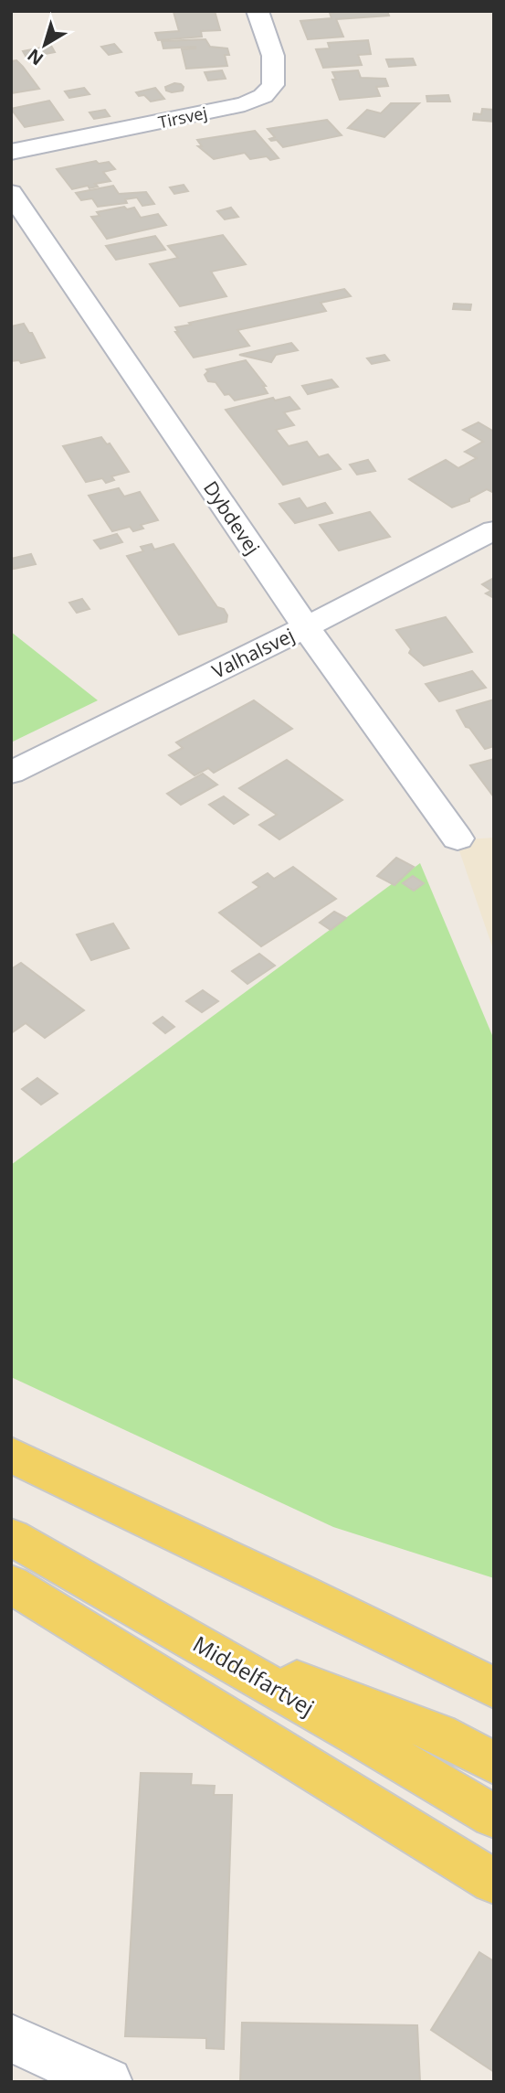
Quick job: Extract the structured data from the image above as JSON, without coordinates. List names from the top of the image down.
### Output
{
  "streets": {
    "main road": ["Middelfartvej"],
    "street": ["Tirsvej", "Dybdevej", "Valhalsvej"]
  },
  "crossings": [
    ["Dybdevej", "Valhalsvej"]
  ],
  "north": "bottom left"
}
